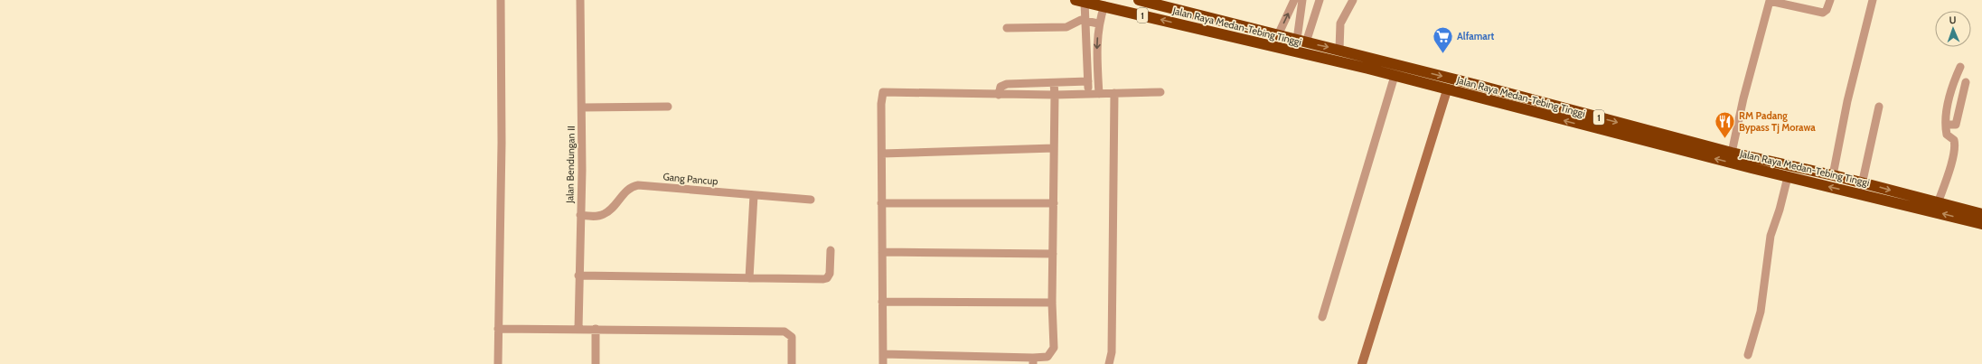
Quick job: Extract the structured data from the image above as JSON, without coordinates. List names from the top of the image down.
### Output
{
  "streets": {
    "highway": ["1", "Jalan Raya Medan-Tebing Tinggi"],
    "street": ["Jalan Bendungan II", "Gang Pancup"]
  },
  "crossings": [
    ["Jalan Bendungan II", "Gang Pancup"]
  ],
  "places": {
    "supermarket": ["Alfamart"],
    "restaurant": ["RM Padang Bypass Tj Morawa"]
  },
  "north": "top"
}
